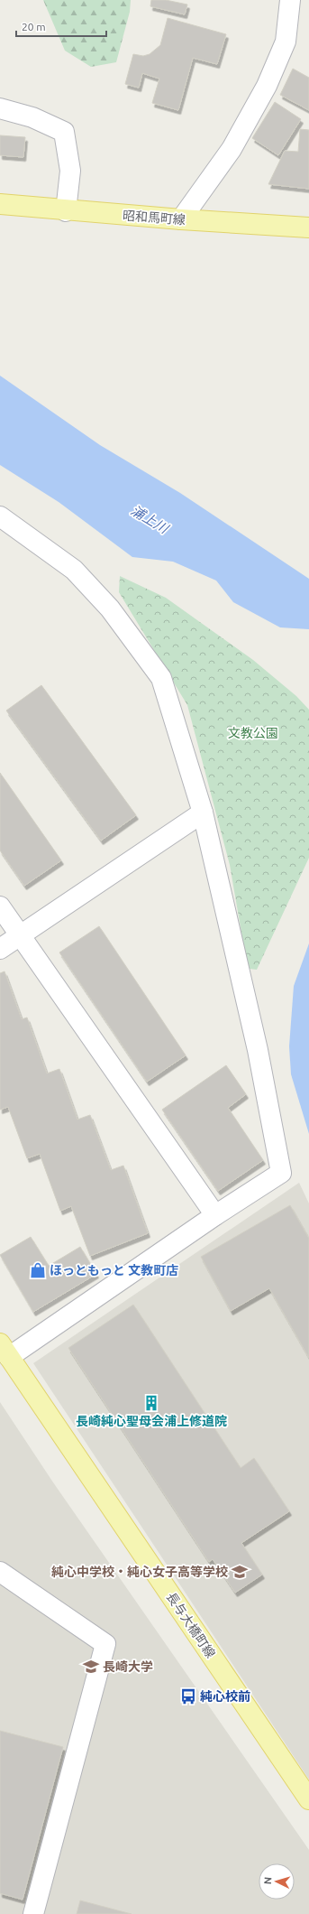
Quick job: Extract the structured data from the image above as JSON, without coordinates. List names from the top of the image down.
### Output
{
  "streets": {
    "main road": ["昭和馬町線", "長与大橋町線"]
  },
  "water": ["浦上川"],
  "parks": ["文教公園"],
  "places": {
    "shop": ["ほっともっと 文教町店"],
    "building": ["長崎純心聖母会浦上修道院"],
    "school or university": ["純心中学校・純心女子高等学校", "長崎大学"],
    "bus stop": ["純心校前"]
  },
  "scale_bar": "20 m",
  "north": "left"
}
